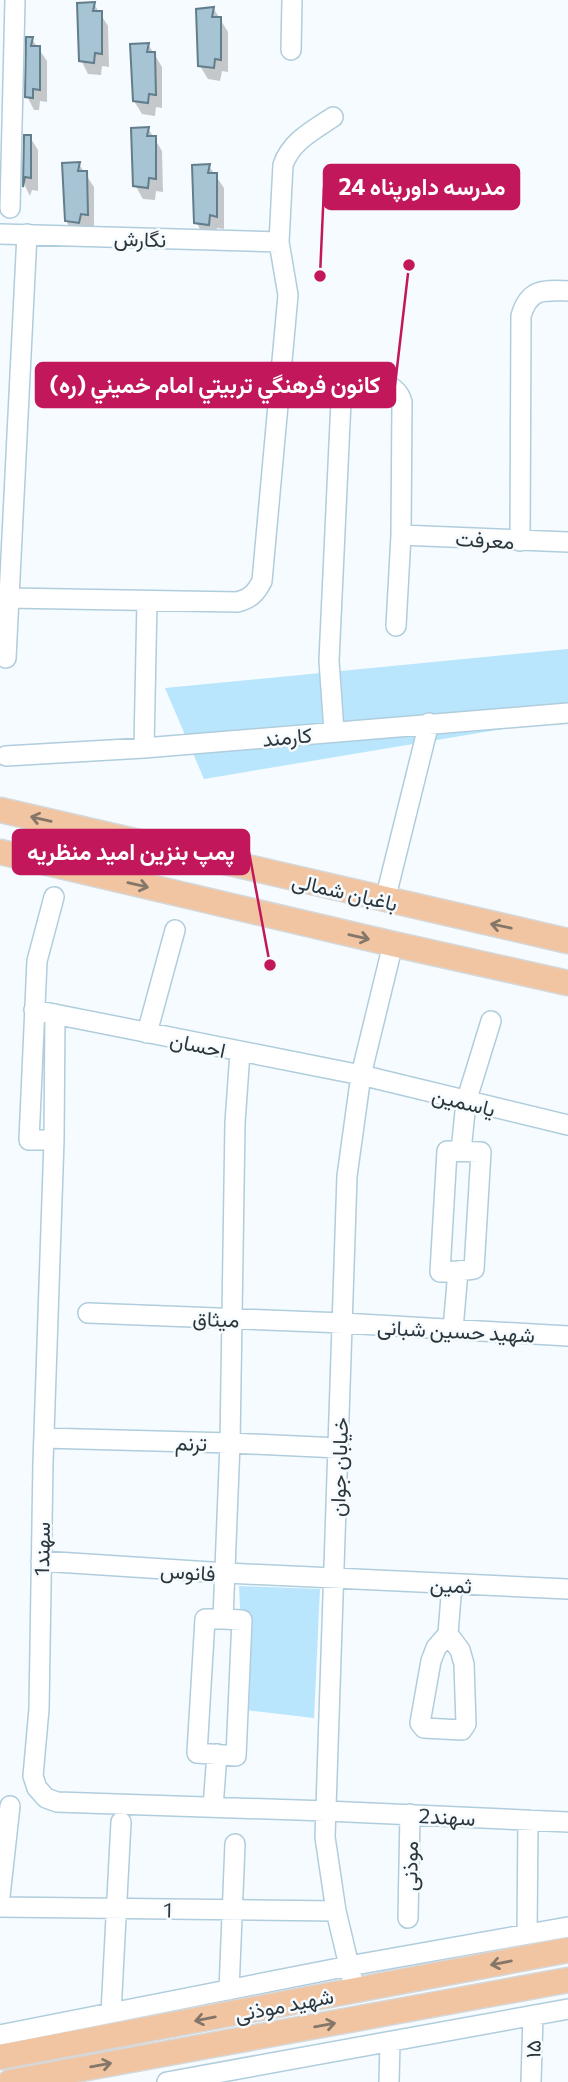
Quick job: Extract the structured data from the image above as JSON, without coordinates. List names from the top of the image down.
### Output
{
  "streets": {
    "main road": ["باغبان شمالی", "شهید موذنی"],
    "street": [
      "نگارش",
      "معرفت",
      "کارمند",
      "احسان",
      "یاسمین",
      "میثاق",
      "شهید حسین شبانی",
      "ترنم",
      "خیابان جوان",
      "1سهند",
      "فانوس",
      "ثمین",
      "2سهند",
      "موذنی",
      "1",
      "۱۵"
    ]
  },
  "crossings": [
    ["باغبان شمالی", "خیابان جوان"],
    ["احسان", "یاسمین"],
    ["احسان", "خیابان جوان"],
    ["احسان", "1سهند"],
    ["یاسمین", "خیابان جوان"],
    ["میثاق", "شهید حسین شبانی"],
    ["میثاق", "خیابان جوان"],
    ["شهید حسین شبانی", "خیابان جوان"],
    ["ترنم", "خیابان جوان"],
    ["ترنم", "1سهند"],
    ["خیابان جوان", "1سهند"],
    ["خیابان جوان", "فانوس"],
    ["خیابان جوان", "ثمین"],
    ["خیابان جوان", "2سهند"],
    ["خیابان جوان", "1"],
    ["خیابان جوان", "شهید موذنی"],
    ["1سهند", "فانوس"],
    ["1سهند", "2سهند"],
    ["فانوس", "ثمین"],
    ["2سهند", "موذنی"]
  ],
  "places": ["كانون فرهنگي تربيتي امام خميني (ره)", "مدرسه داورپناه 24", "پمپ بنزین امید منظریه"]
}
